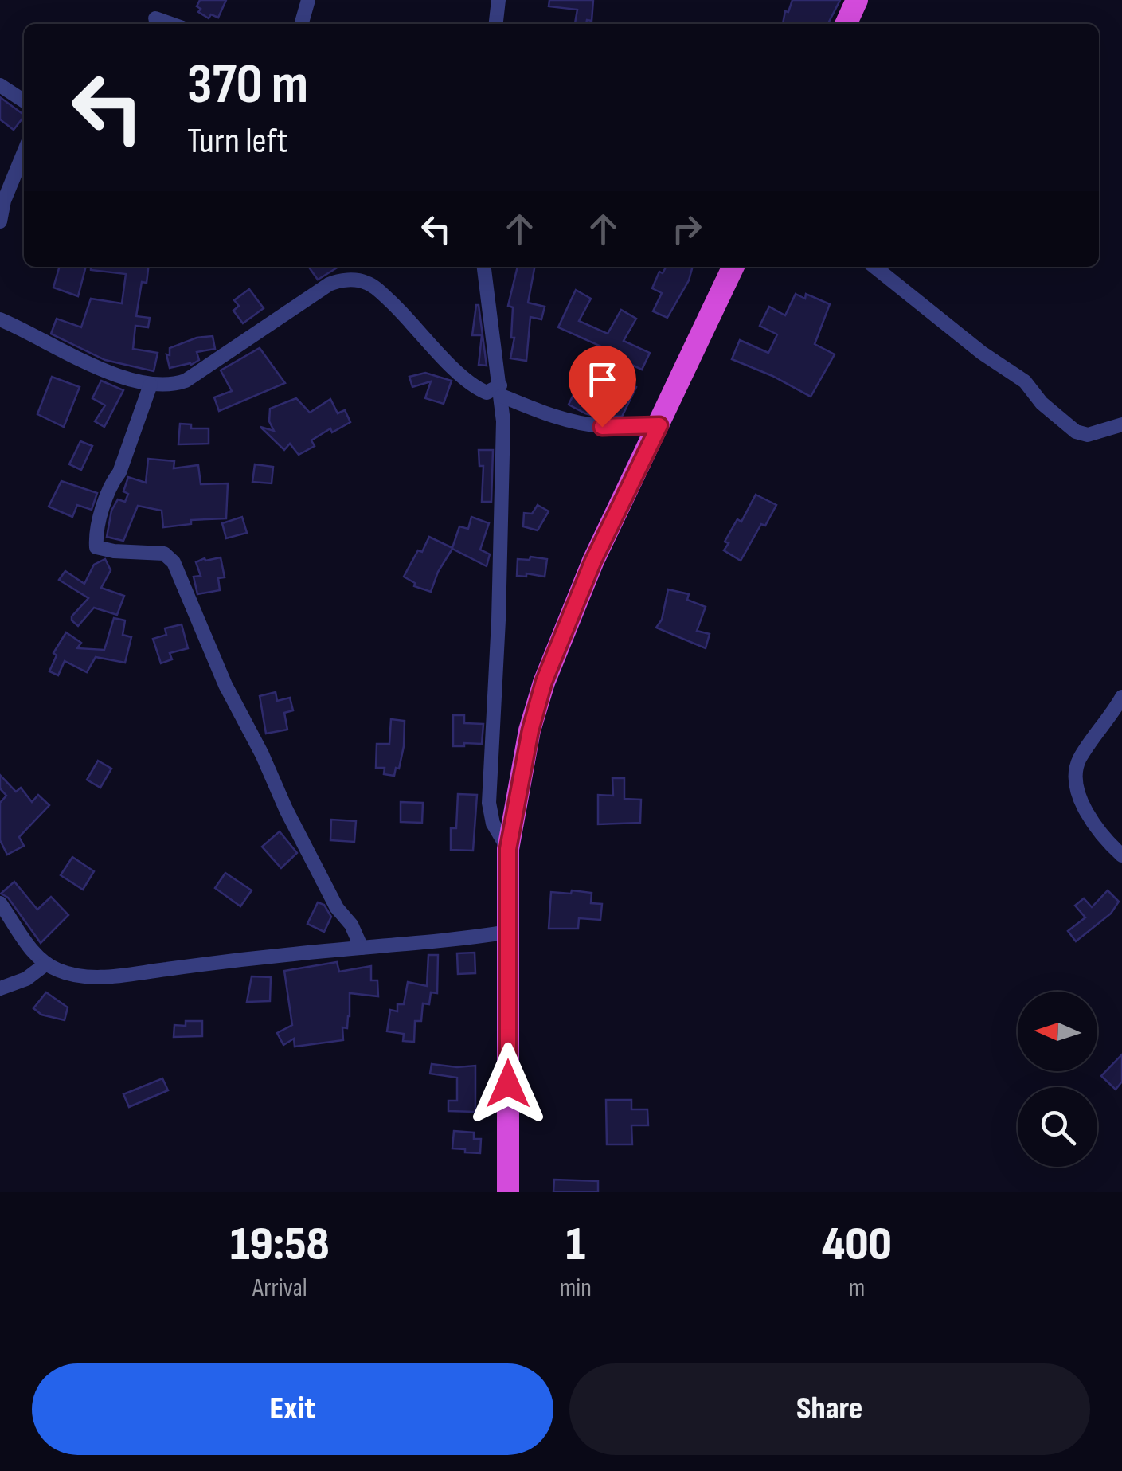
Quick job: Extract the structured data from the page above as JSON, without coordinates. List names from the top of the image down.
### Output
{
  "north": "left",
  "page": {
    "turn": ["370 m", "Turn left"],
    "eta": [
      "19:58",
      "Arrival",
      "1",
      "min",
      "400",
      "m"
    ],
    "buttons": ["Exit", "Share"]
  }
}
